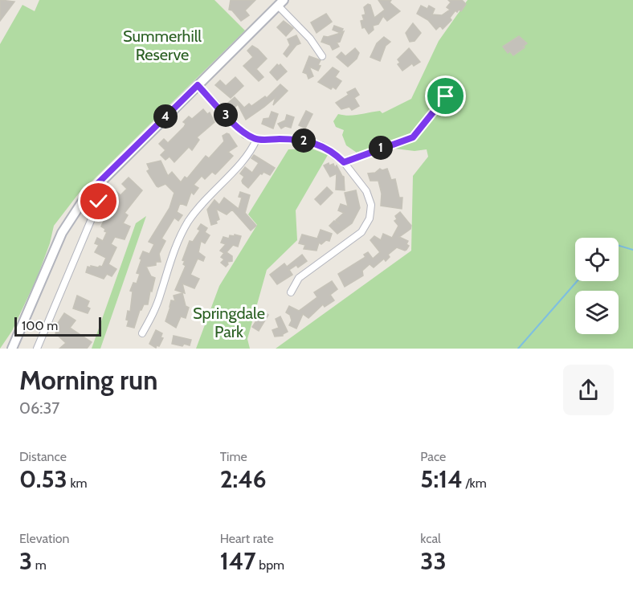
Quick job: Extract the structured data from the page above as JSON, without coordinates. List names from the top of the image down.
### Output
{
  "parks": ["Summerhill Reserve", "Springdale Park"],
  "scale_bar": "100 m",
  "page": {
    "pins": [
      "3",
      "4",
      "2",
      "1"
    ],
    "scale": "100 m",
    "heading": ["Morning run", "06:37"],
    "stats": [
      ["Distance", "0.53 km"],
      ["Time", "2:46"],
      ["Pace", "5:14 /km"],
      ["Elevation", "3 m"],
      ["Heart rate", "147 bpm"],
      ["kcal", "33"]
    ]
  }
}
